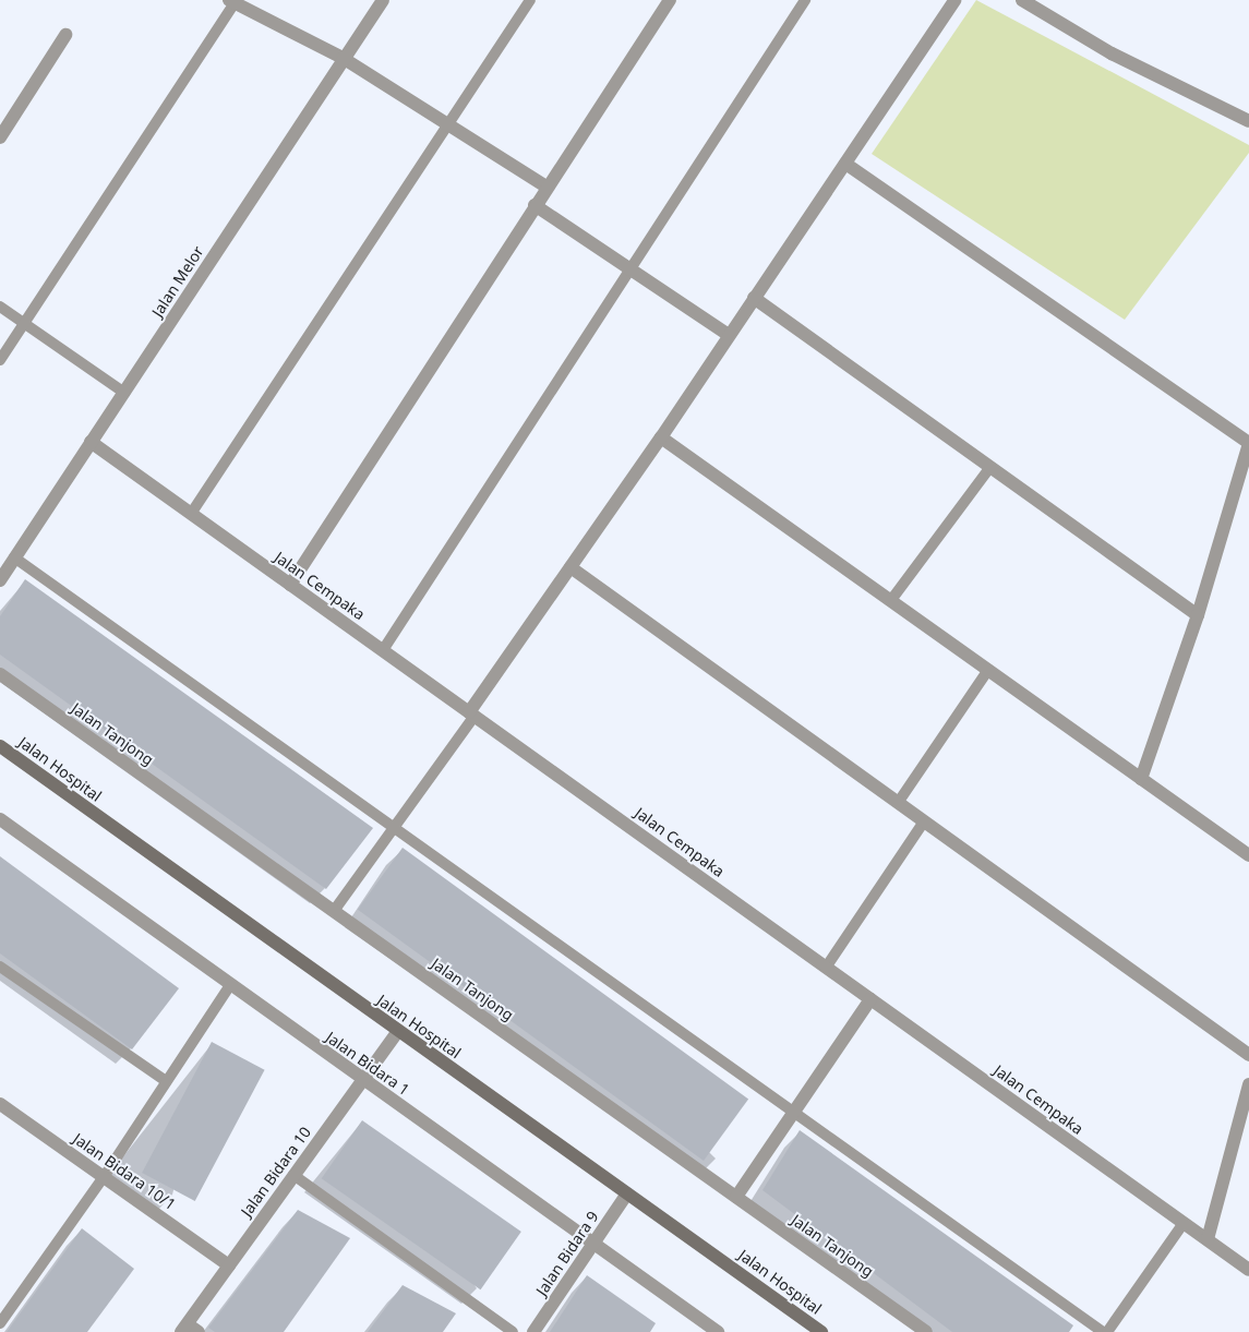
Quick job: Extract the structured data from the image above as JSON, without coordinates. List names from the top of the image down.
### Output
{
  "streets": {
    "street": [
      "Jalan Melor",
      "Jalan Cempaka",
      "Jalan Tanjong",
      "Jalan Hospital",
      "Jalan Bidara 1",
      "Jalan Bidara 10/1",
      "Jalan Bidara 10",
      "Jalan Bidara 9"
    ]
  },
  "crossings": [
    ["Jalan Melor", "Jalan Cempaka"],
    ["Jalan Hospital", "Jalan Bidara 10"],
    ["Jalan Hospital", "Jalan Bidara 9"],
    ["Jalan Bidara 1", "Jalan Bidara 10"],
    ["Jalan Bidara 1", "Jalan Bidara 9"],
    ["Jalan Bidara 10/1", "Jalan Bidara 10"]
  ]
}
